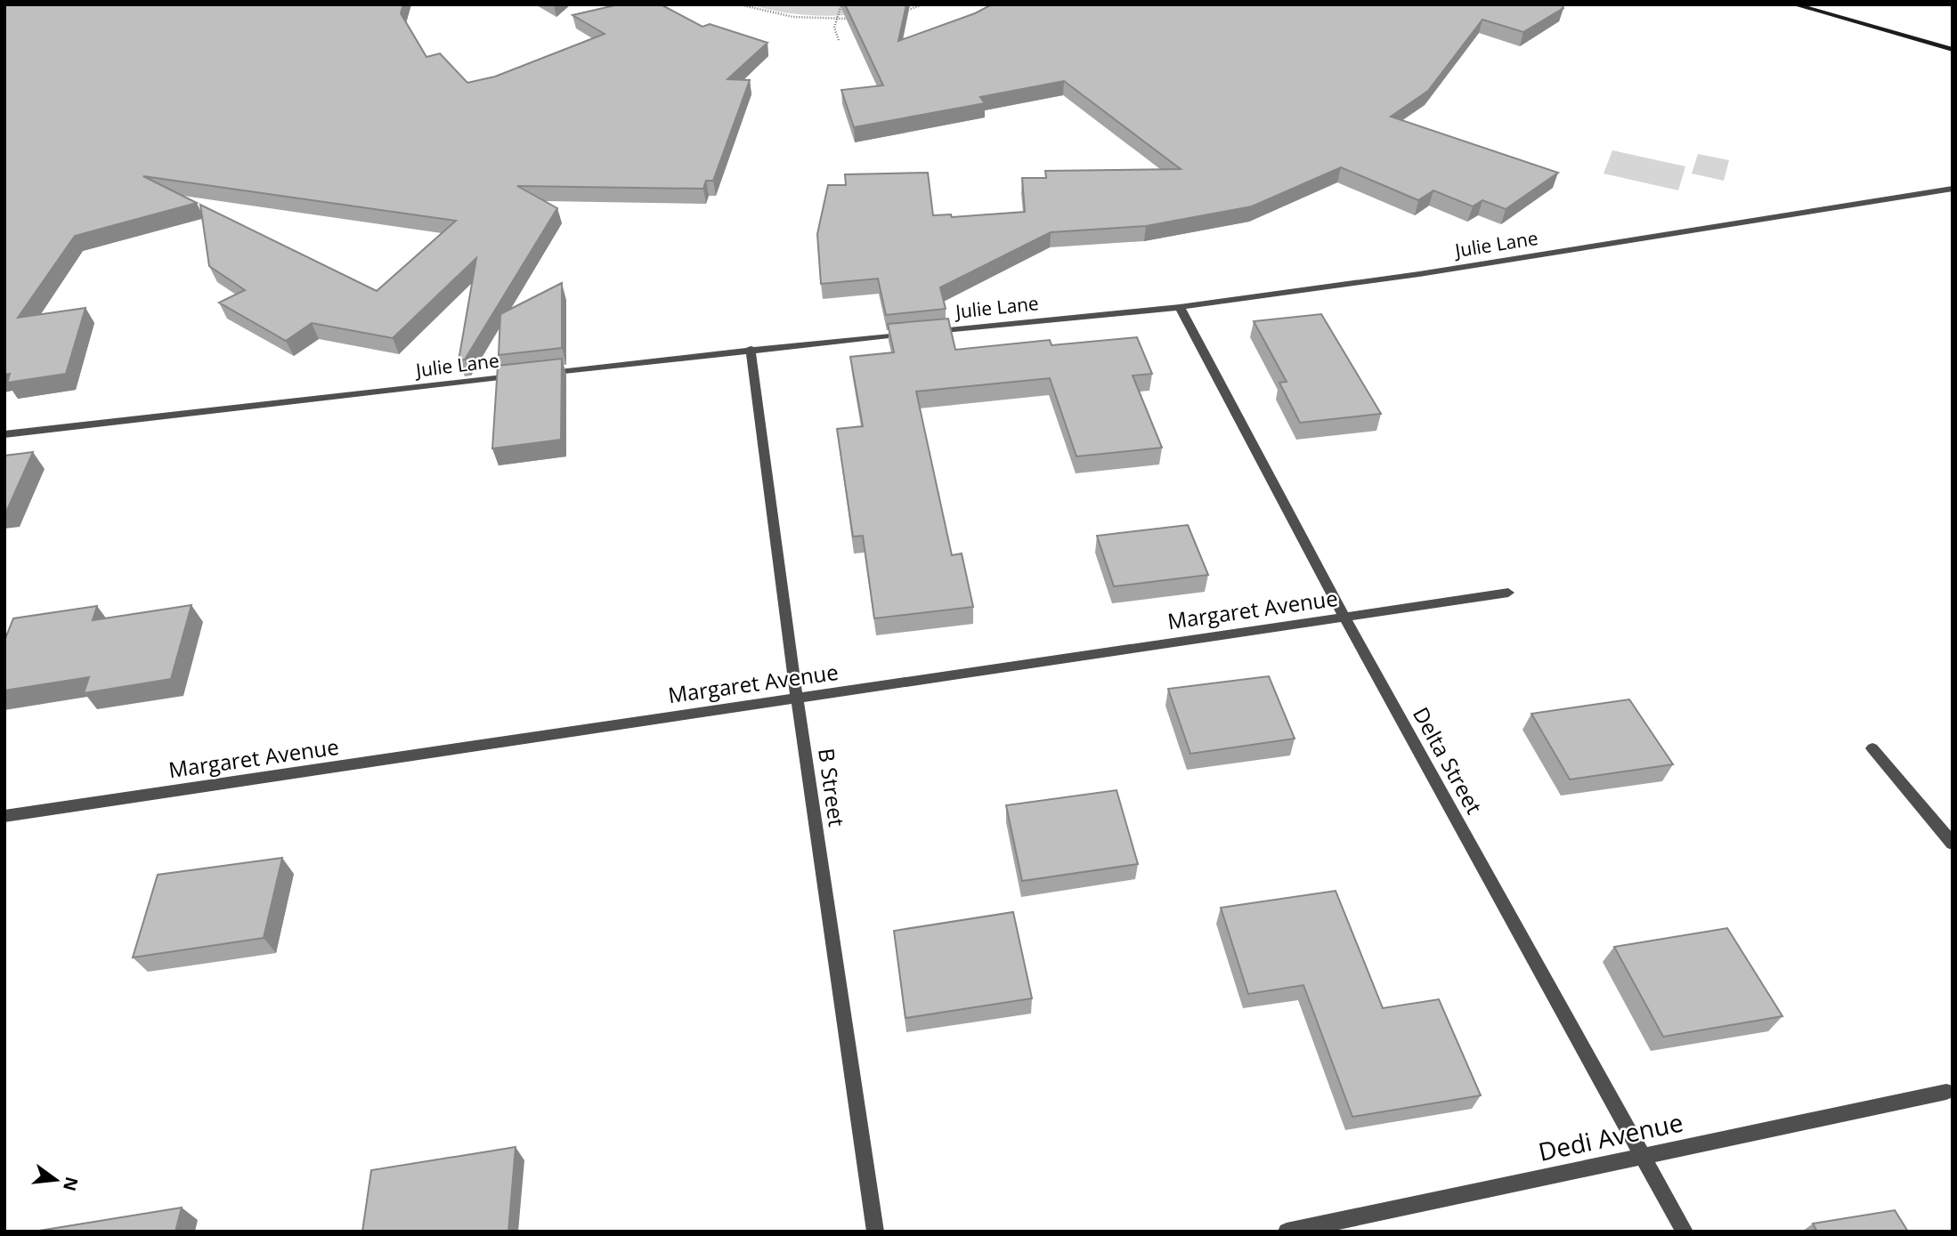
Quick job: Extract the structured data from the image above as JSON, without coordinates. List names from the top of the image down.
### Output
{
  "streets": {
    "street": [
      "Julie Lane",
      "Margaret Avenue",
      "Delta Street",
      "B Street",
      "Dedi Avenue"
    ]
  },
  "crossings": [
    ["Julie Lane", "Delta Street"],
    ["Margaret Avenue", "Delta Street"],
    ["Margaret Avenue", "B Street"],
    ["Delta Street", "Dedi Avenue"]
  ],
  "north": "right"
}
